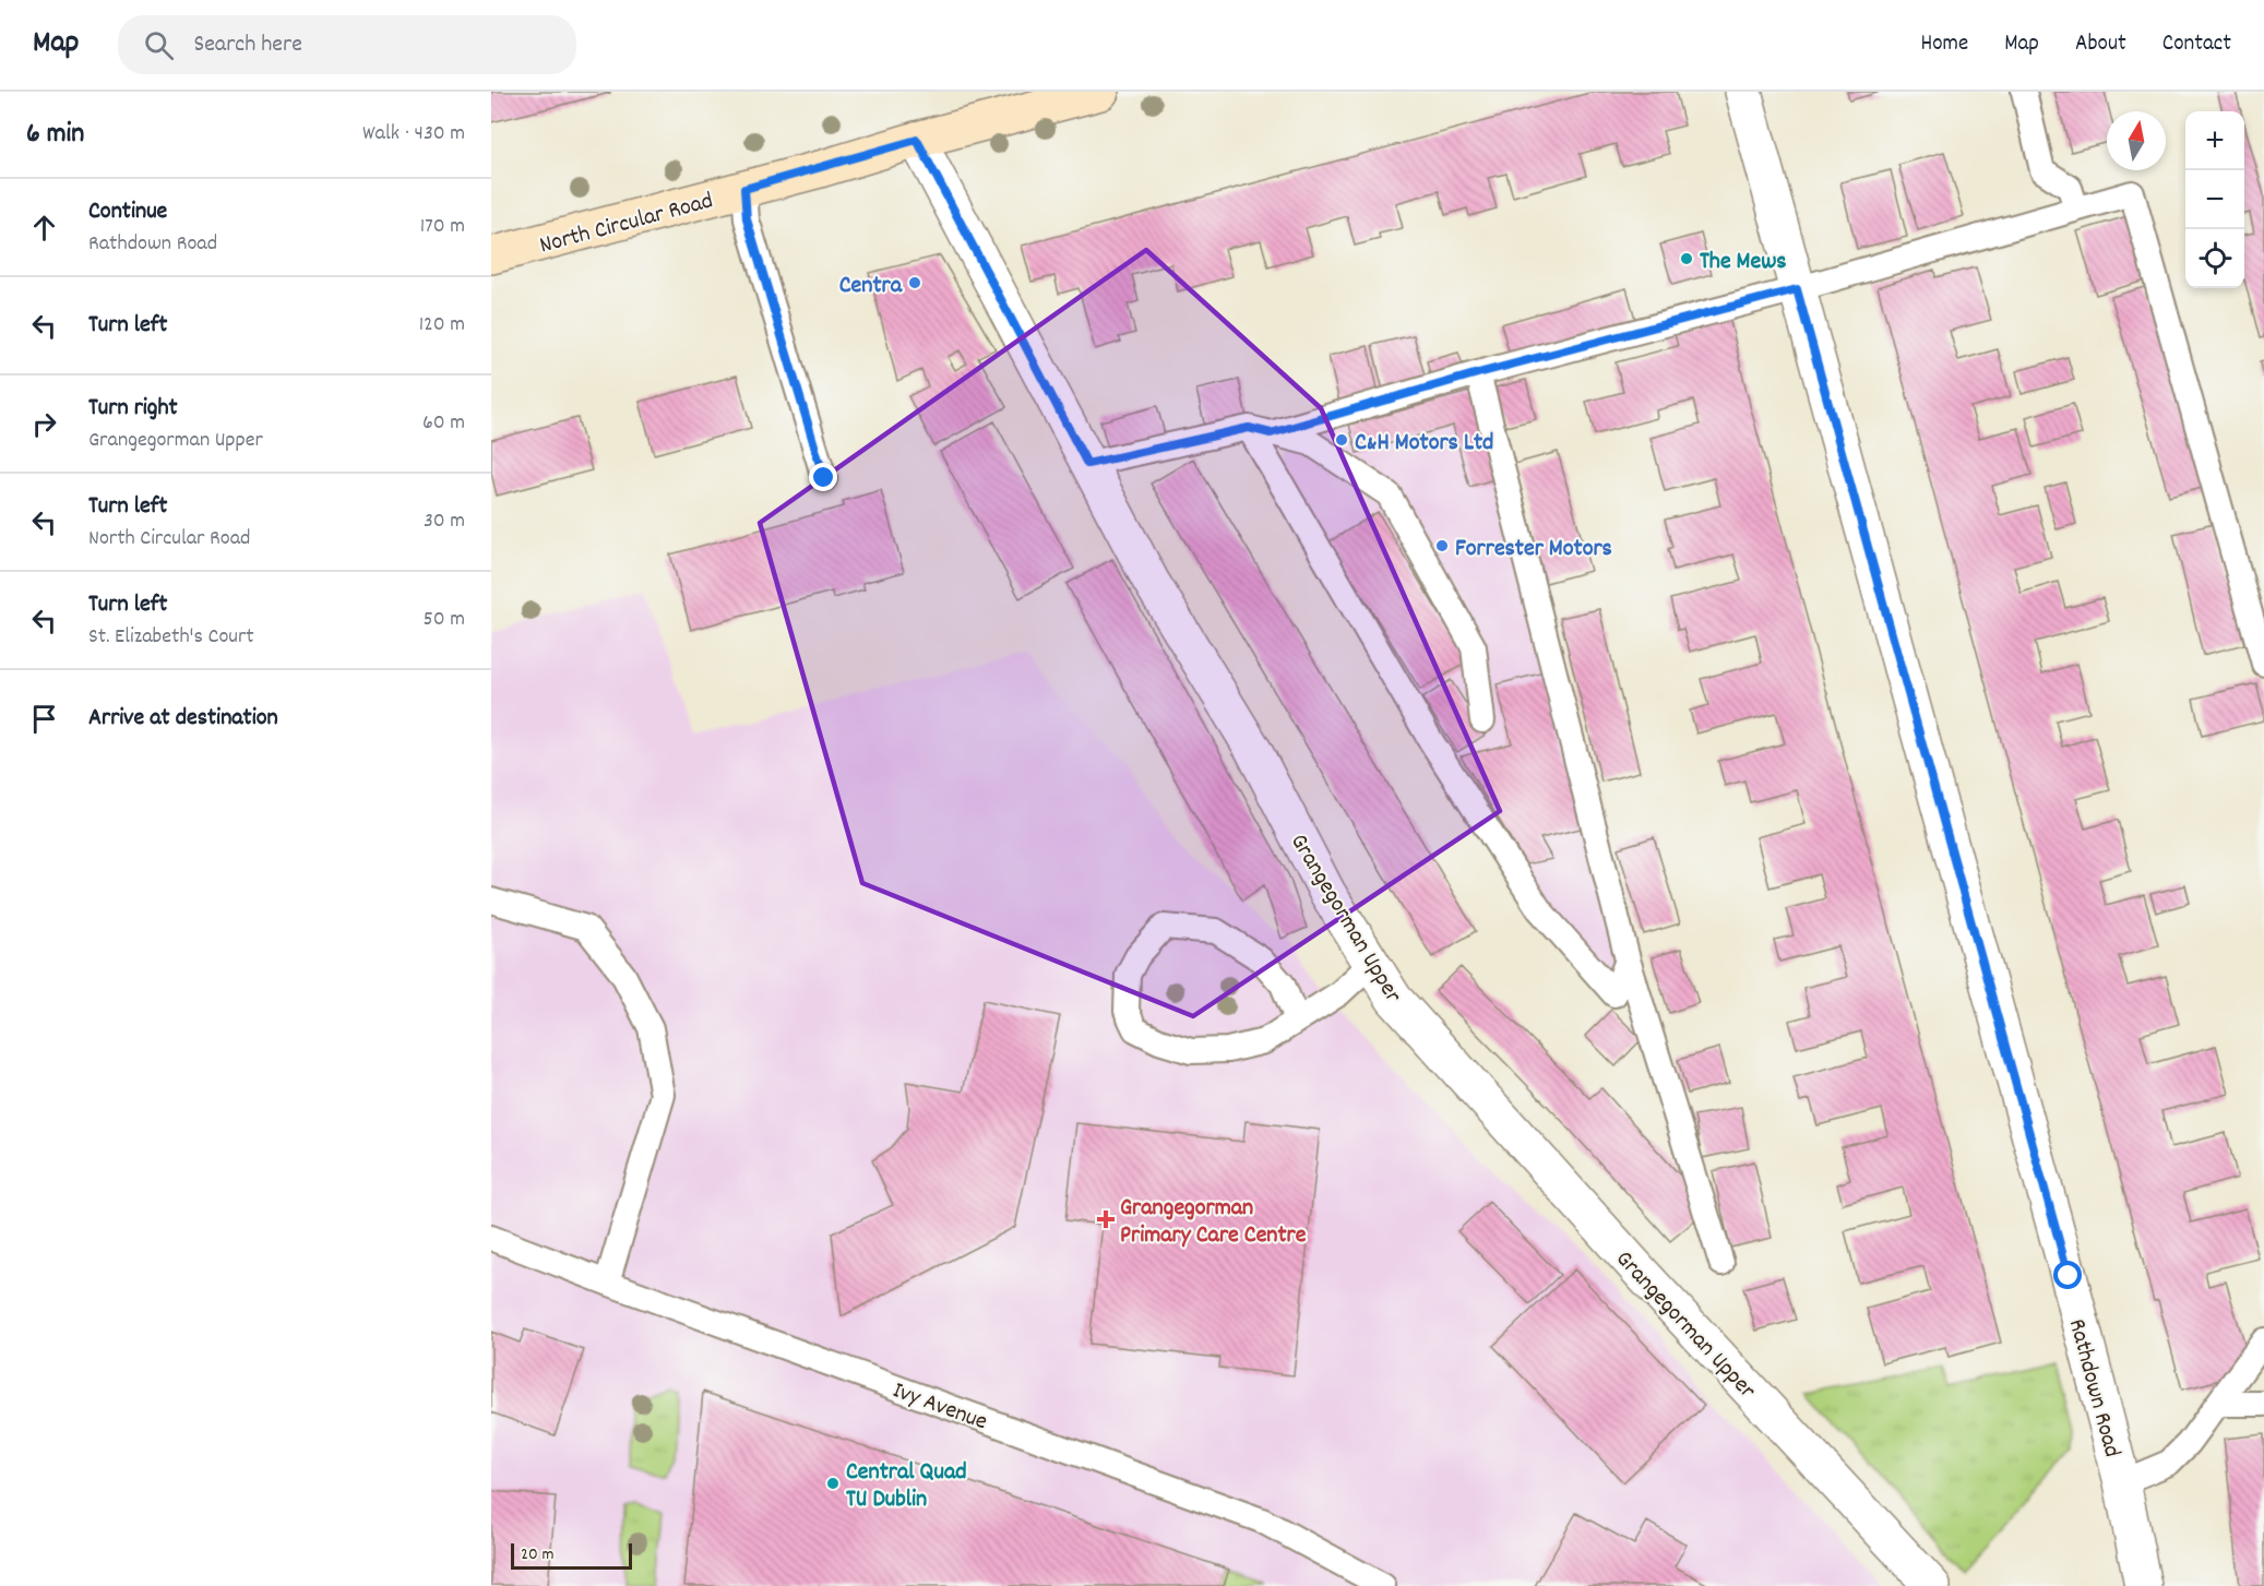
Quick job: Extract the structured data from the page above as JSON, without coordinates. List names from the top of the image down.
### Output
{
  "streets": {
    "main road": ["North Circular Road"],
    "street": ["Grangegorman Upper", "Rathdown Road"],
    "lane": ["Ivy Avenue"]
  },
  "crossings": [
    ["North Circular Road", "Grangegorman Upper"]
  ],
  "places": {
    "other": [
      "The Mews",
      "Centra",
      "C&H Motors Ltd",
      "Forrester Motors",
      "Central Quad TU Dublin"
    ],
    "health": ["Grangegorman Primary Care Centre"]
  },
  "scale_bar": "20 m",
  "north": "top",
  "page": {
    "header": "Map",
    "search": "Search here",
    "nav": [
      "Home",
      "Map",
      "About",
      "Contact"
    ],
    "heading": ["6 min", "Walk · 430 m"],
    "map_buttons": ["+", "−"],
    "list": [
      ["Continue", "Rathdown Road", "170 m"],
      ["Turn left", "120 m"],
      ["Turn right", "Grangegorman Upper", "60 m"],
      ["Turn left", "North Circular Road", "30 m"],
      ["Turn left", "St. Elizabeth's Court", "50 m"],
      "Arrive at destination"
    ],
    "scale": "20 m"
  }
}
